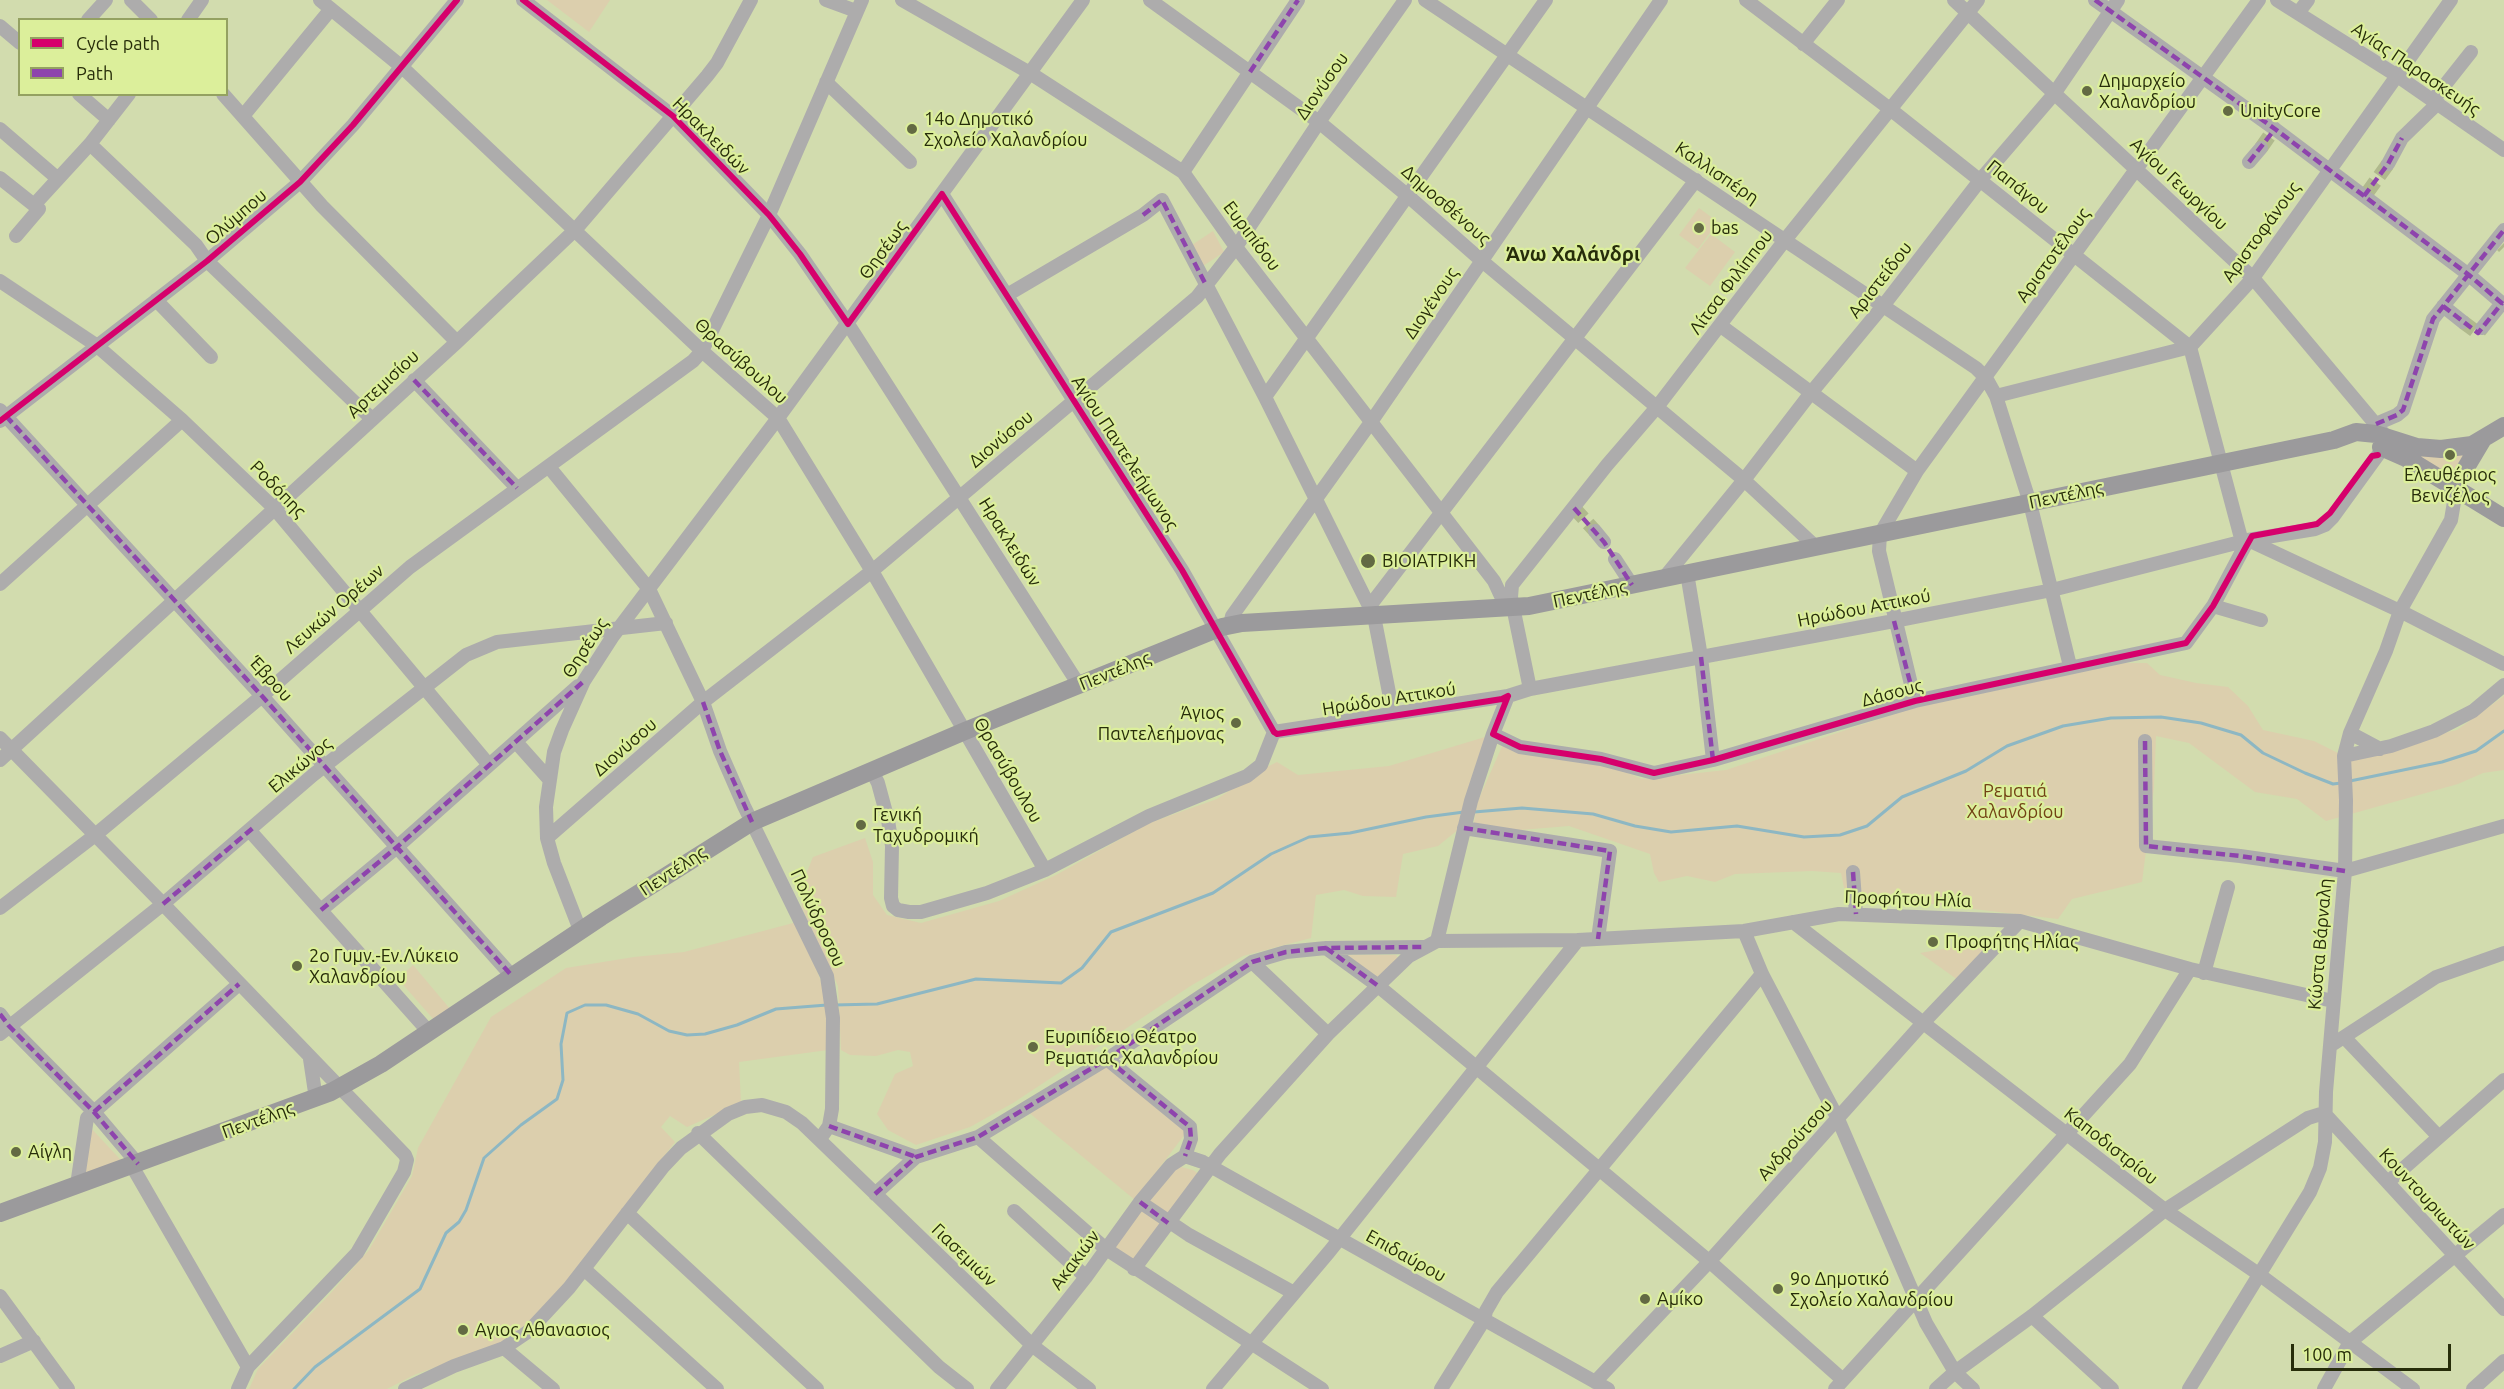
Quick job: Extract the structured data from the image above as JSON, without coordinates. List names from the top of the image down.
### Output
{
  "streets": {
    "main road": ["Πεντέλης"],
    "street": [
      "Αγίας Παρασκευής",
      "Διονύσου",
      "Ηρακλειδών",
      "Καλλισπέρη",
      "Αγίου Γεωργίου",
      "Παπάγου",
      "Δημοσθένους",
      "Ολύμπου",
      "Αριστοφάνους",
      "Ευριπίδου",
      "Θησέως",
      "Αριστοτέλους",
      "Αριστείδου",
      "Λίτσα Φιλίππου",
      "Διογένους",
      "Θρασύβουλου",
      "Αρτεμισίου",
      "Αγίου Παντελεήμωνος",
      "Ροδόπης",
      "Ηρώδου Αττικού",
      "Λευκών Ορέων",
      "Έβρου",
      "Δάσους",
      "Ελικώνος",
      "Προφήτου Ηλία",
      "Πολύδροσου",
      "Κώστα Βάρναλη",
      "Ανδρούτσου",
      "Καποδιστρίου",
      "Κουντουριωτών",
      "Γιασεμιών",
      "Επιδαύρου",
      "Ακακιών"
    ]
  },
  "crossings": [
    ["Αγίας Παρασκευής", "Αριστοφάνους"],
    ["Διονύσου", "Ηρακλειδών"],
    ["Διονύσου", "Δημοσθένους"],
    ["Διονύσου", "Ευριπίδου"],
    ["Διονύσου", "Θησέως"],
    ["Διονύσου", "Θρασύβουλου"],
    ["Διονύσου", "Αγίου Παντελεήμωνος"],
    ["Διονύσου", "Πολύδροσου"],
    ["Ηρακλειδών", "Θησέως"],
    ["Ηρακλειδών", "Αρτεμισίου"],
    ["Ηρακλειδών", "Πεντέλης"],
    ["Καλλισπέρη", "Αριστοτέλους"],
    ["Καλλισπέρη", "Αριστείδου"],
    ["Καλλισπέρη", "Λίτσα Φιλίππου"],
    ["Καλλισπέρη", "Διογένους"],
    ["Αγίου Γεωργίου", "Αριστοφάνους"],
    ["Αγίου Γεωργίου", "Αριστοτέλους"],
    ["Αγίου Γεωργίου", "Αριστείδου"],
    ["Αγίου Γεωργίου", "Λίτσα Φιλίππου"],
    ["Αγίου Γεωργίου", "Ηρώδου Αττικού"],
    ["Παπάγου", "Αριστοφάνους"],
    ["Παπάγου", "Αριστοτέλους"],
    ["Παπάγου", "Αριστείδου"],
    ["Παπάγου", "Λίτσα Φιλίππου"],
    ["Δημοσθένους", "Αριστείδου"],
    ["Δημοσθένους", "Λίτσα Φιλίππου"],
    ["Δημοσθένους", "Διογένους"],
    ["Δημοσθένους", "Πεντέλης"],
    ["Ολύμπου", "Θρασύβουλου"],
    ["Ολύμπου", "Ροδόπης"],
    ["Ολύμπου", "Έβρου"],
    ["Ευριπίδου", "Θησέως"],
    ["Ευριπίδου", "Διογένους"],
    ["Ευριπίδου", "Πεντέλης"],
    ["Θησέως", "Θρασύβουλου"],
    ["Θησέως", "Αγίου Παντελεήμωνος"],
    ["Θησέως", "Πεντέλης"],
    ["Θησέως", "Ελικώνος"],
    ["Θησέως", "Πολύδροσου"],
    ["Αριστοτέλους", "Πεντέλης"],
    ["Αριστείδου", "Πεντέλης"],
    ["Διογένους", "Αγίου Παντελεήμωνος"],
    ["Διογένους", "Πεντέλης"],
    ["Θρασύβουλου", "Αρτεμισίου"],
    ["Θρασύβουλου", "Πεντέλης"],
    ["Θρασύβουλου", "Λευκών Ορέων"],
    ["Αρτεμισίου", "Ροδόπης"],
    ["Αρτεμισίου", "Έβρου"],
    ["Αγίου Παντελεήμωνος", "Πεντέλης"],
    ["Αγίου Παντελεήμωνος", "Ηρώδου Αττικού"],
    ["Ροδόπης", "Λευκών Ορέων"],
    ["Ροδόπης", "Ελικώνος"],
    ["Πεντέλης", "Έβρου"],
    ["Πεντέλης", "Πολύδροσου"],
    ["Ηρώδου Αττικού", "Δάσους"],
    ["Λευκών Ορέων", "Έβρου"],
    ["Λευκών Ορέων", "Πολύδροσου"],
    ["Έβρου", "Ελικώνος"],
    ["Ελικώνος", "Πολύδροσου"],
    ["Προφήτου Ηλία", "Κώστα Βάρναλη"],
    ["Προφήτου Ηλία", "Ανδρούτσου"],
    ["Προφήτου Ηλία", "Καποδιστρίου"],
    ["Κώστα Βάρναλη", "Καποδιστρίου"],
    ["Κώστα Βάρναλη", "Κουντουριωτών"],
    ["Ανδρούτσου", "Καποδιστρίου"],
    ["Ανδρούτσου", "Επιδαύρου"],
    ["Γιασεμιών", "Ακακιών"],
    ["Επιδαύρου", "Ακακιών"]
  ],
  "districts": ["Άνω Χαλάνδρι"],
  "parks": ["Ρεματιά Χαλανδρίου"],
  "places": [
    "Δημαρχείο Χαλανδρίου",
    "UnityCore",
    "14ο Δημοτικό Σχολείο Χαλανδρίου",
    "bas",
    "Ελευθέριος Βενιζέλος",
    "ΒΙΟΙΑΤΡΙΚΗ",
    "Άγιος Παντελεήμονας",
    "Γενική Ταχυδρομική",
    "Προφήτης Ηλίας",
    "2ο Γυμν.-Εν.Λύκειο Χαλανδρίου",
    "Ευριπίδειο Θέατρο Ρεματιάς Χαλανδρίου",
    "Αίγλη",
    "9ο Δημοτικό Σχολείο Χαλανδρίου",
    "Αμίκο",
    "Αγιος Αθανασιος"
  ],
  "legend": ["Cycle path", "Path"],
  "scale_bar": "100 m"
}
